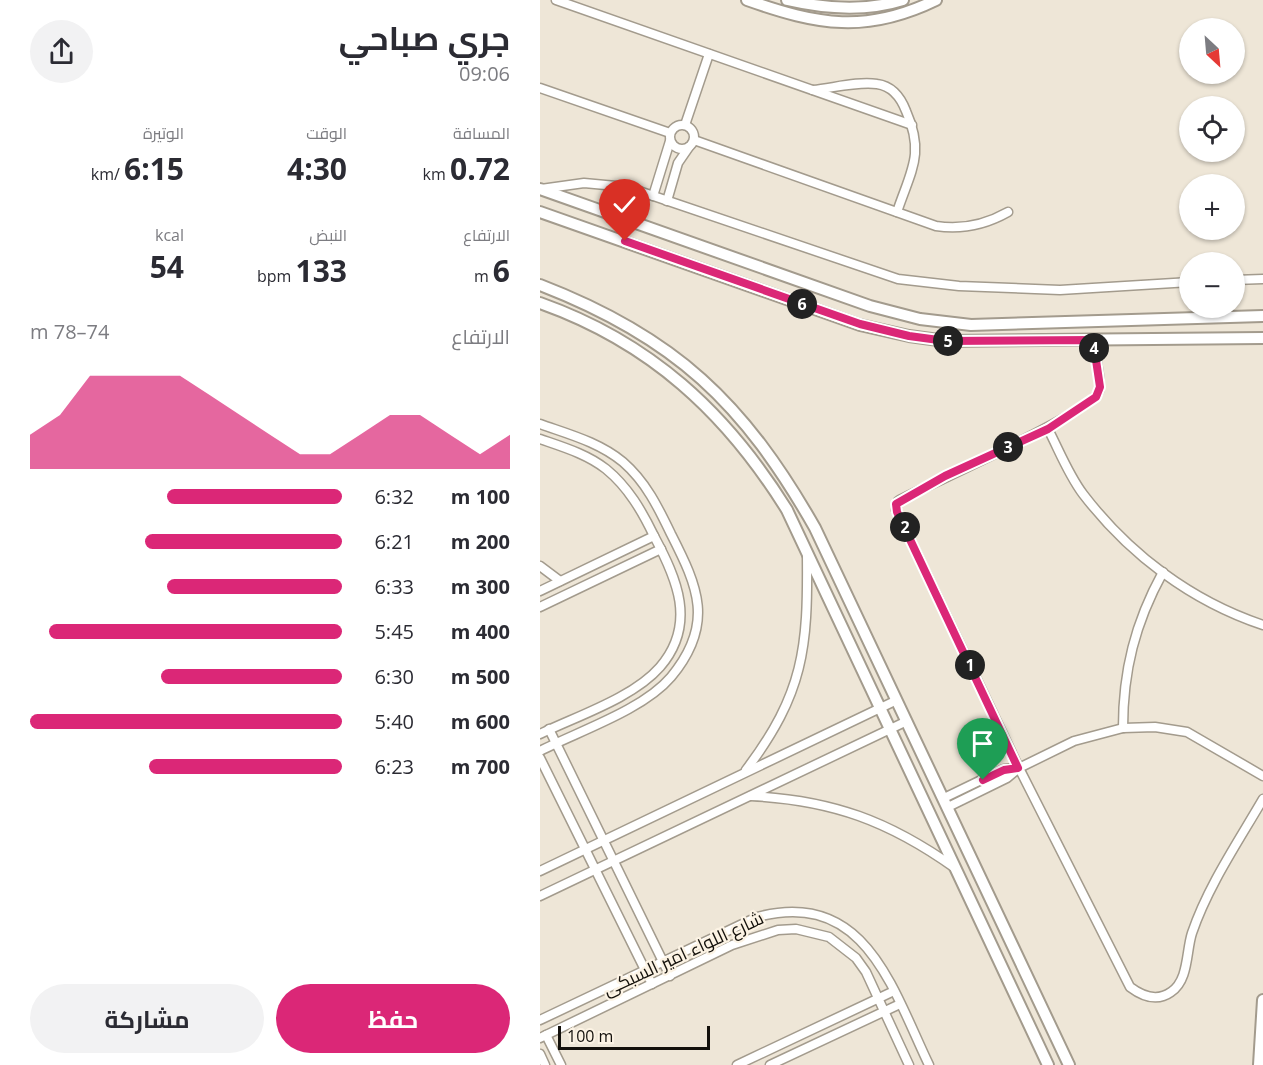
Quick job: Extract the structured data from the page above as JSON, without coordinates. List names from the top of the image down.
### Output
{
  "streets": {
    "street": ["شارع اللواء امير السبكى"]
  },
  "scale_bar": "100 m",
  "north": "bottom right",
  "page": {
    "heading": ["جري صباحي", "09:06"],
    "map_buttons": ["+", "−"],
    "stats": [
      ["المسافة", "0.72 km"],
      ["الوقت", "4:30"],
      ["الوتيرة", "6:15 /km"],
      ["الارتفاع", "6 m"],
      ["النبض", "133 bpm"],
      ["kcal", "54"]
    ],
    "pins": [
      "6",
      "5",
      "4",
      "3",
      "2",
      "1"
    ],
    "chart": ["الارتفاع", "74–78 m"],
    "list": [
      {
        "name": "100 m",
        "note": "6:32"
      },
      {
        "name": "200 m",
        "note": "6:21"
      },
      {
        "name": "300 m",
        "note": "6:33"
      },
      {
        "name": "400 m",
        "note": "5:45"
      },
      {
        "name": "500 m",
        "note": "6:30"
      },
      {
        "name": "600 m",
        "note": "5:40"
      },
      {
        "name": "700 m",
        "note": "6:23"
      }
    ],
    "buttons": ["حفظ", "مشاركة"],
    "scale": "100 m"
  }
}
